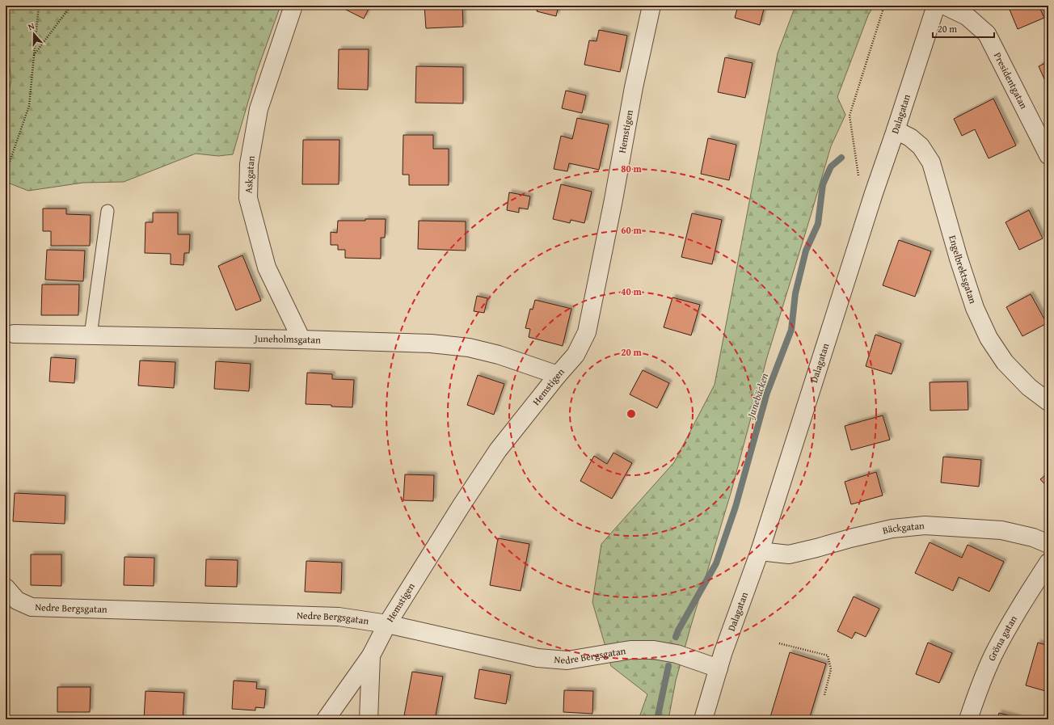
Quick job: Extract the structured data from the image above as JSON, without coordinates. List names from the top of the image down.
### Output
{
  "streets": {
    "street": [
      "Presidentgatan",
      "Dalagatan",
      "Hemstigen",
      "Askgatan",
      "Engelbrektsgatan",
      "Juneholmsgatan",
      "Bäckgatan",
      "Nedre Bergsgatan",
      "Gröna gatan"
    ]
  },
  "crossings": [
    ["Dalagatan", "Engelbrektsgatan"],
    ["Dalagatan", "Bäckgatan"],
    ["Dalagatan", "Nedre Bergsgatan"],
    ["Hemstigen", "Juneholmsgatan"],
    ["Hemstigen", "Nedre Bergsgatan"],
    ["Askgatan", "Juneholmsgatan"]
  ],
  "water": ["Junebäcken"],
  "scale_bar": "20 m",
  "north": "top",
  "rings": [
    "80 m",
    "60 m",
    "40 m",
    "20 m"
  ]
}
